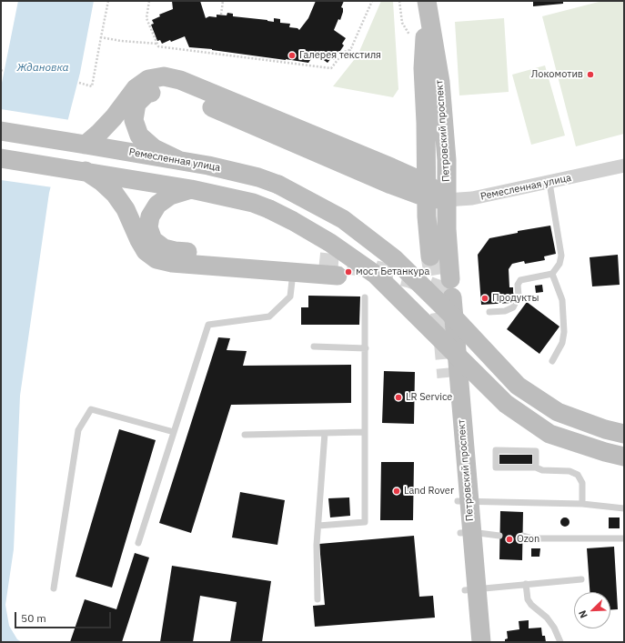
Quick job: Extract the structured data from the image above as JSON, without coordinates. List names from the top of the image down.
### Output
{
  "streets": {
    "street": ["Петровский проспект", "Ремесленная улица"]
  },
  "crossings": [
    ["Петровский проспект", "Ремесленная улица"]
  ],
  "water": ["Ждановка"],
  "places": [
    "Галерея текстиля",
    "Локомотив",
    "мост Бетанкура",
    "Продукты",
    "LR Service",
    "Land Rover",
    "Ozon"
  ],
  "scale_bar": "50 m",
  "north": "bottom left"
}
